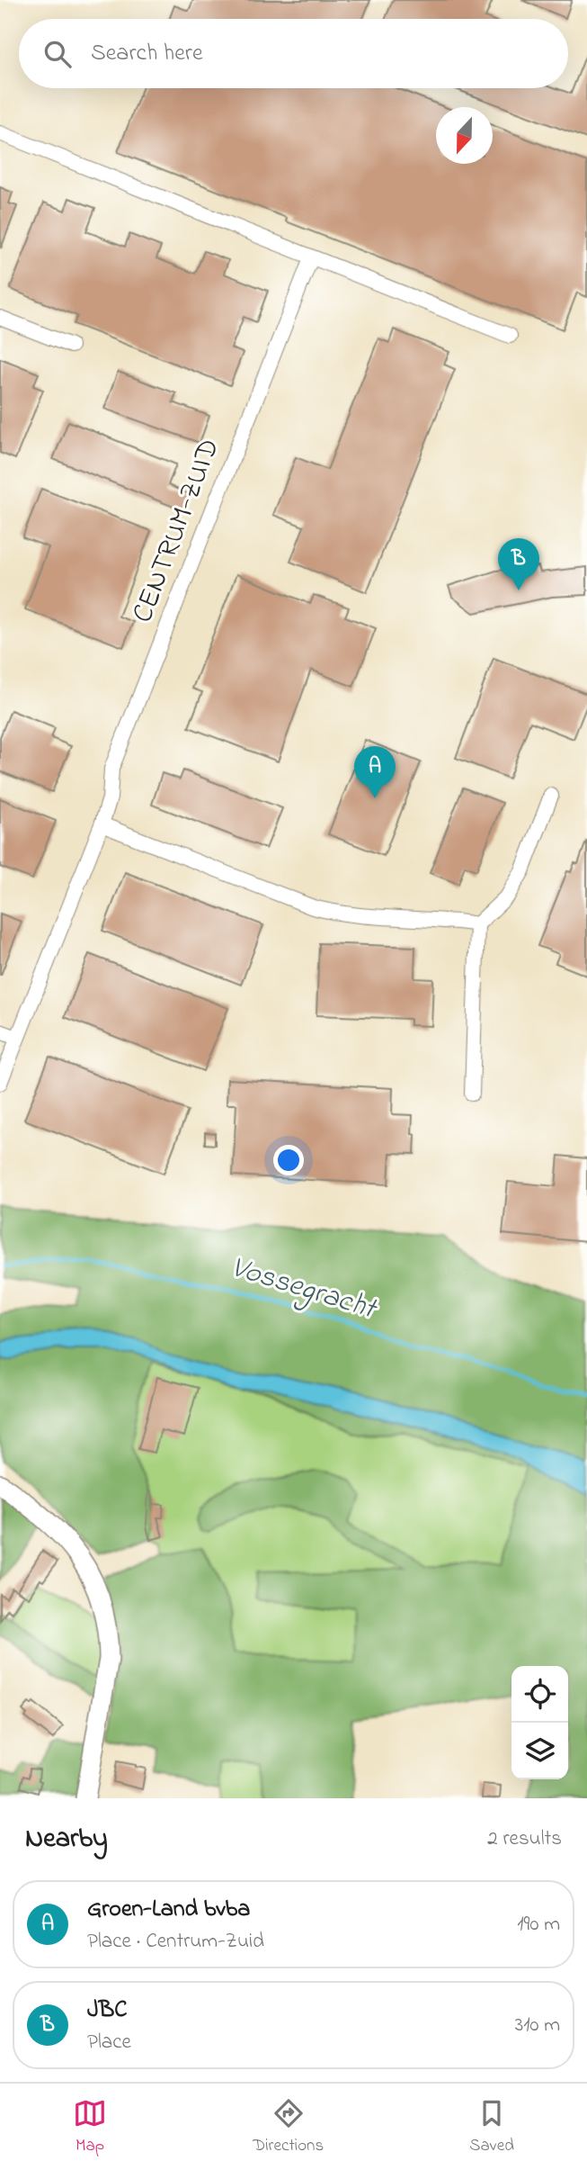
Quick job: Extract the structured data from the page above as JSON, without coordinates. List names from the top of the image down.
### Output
{
  "streets": {
    "street": ["CENTRUM-ZUID"]
  },
  "water": ["Vossegracht"],
  "north": "bottom",
  "page": {
    "search": "Search here",
    "pins": ["B", "A"],
    "heading": ["Nearby", "2 results"],
    "list": [
      {
        "mark": "A",
        "name": "Groen-Land bvba",
        "note": "Place · Centrum-Zuid",
        "value": "190 m"
      },
      {
        "mark": "B",
        "name": "JBC",
        "note": "Place",
        "value": "310 m"
      }
    ],
    "nav": ["Map", "Directions", "Saved"]
  }
}
